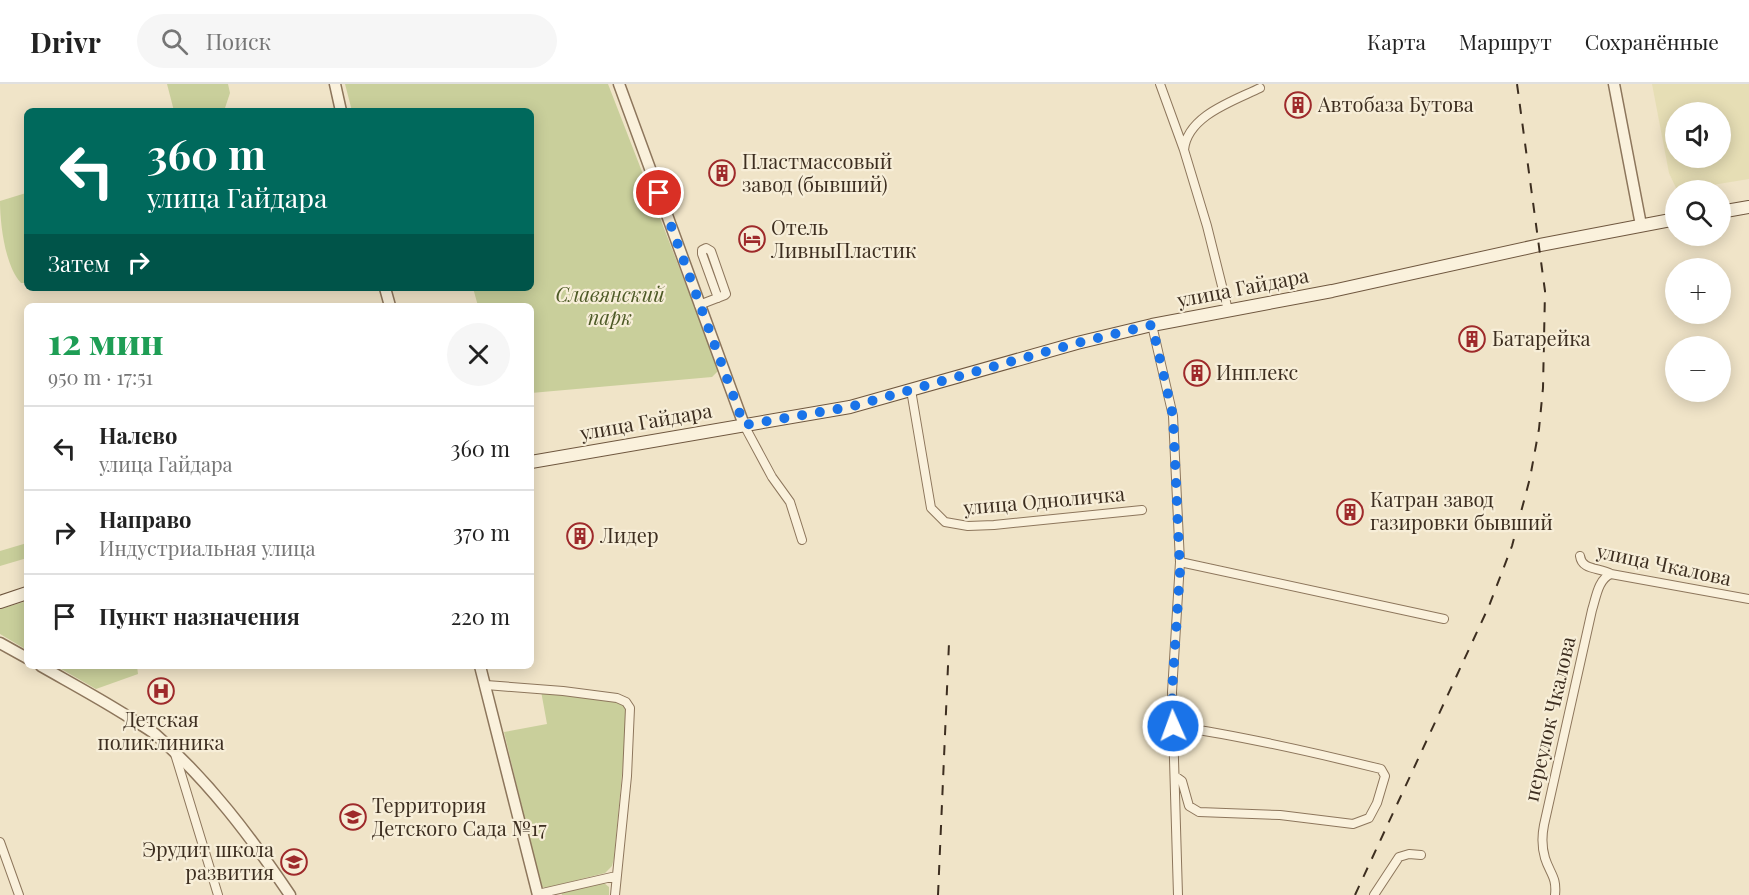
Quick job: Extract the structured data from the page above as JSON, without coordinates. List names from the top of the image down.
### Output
{
  "streets": {
    "main road": ["улица Гайдара"],
    "street": ["улица Одноличка", "улица Чкалова", "переулок Чкалова"]
  },
  "crossings": [
    ["улица Гайдара", "улица Одноличка"],
    ["улица Чкалова", "переулок Чкалова"]
  ],
  "parks": ["Славянский парк"],
  "places": {
    "building": [
      "Автобаза Бутова",
      "Пластмассовый завод (бывший)",
      "Батарейка",
      "Инплекс",
      "Катран завод газировки бывший",
      "Лидер"
    ],
    "hotel": ["Отель ЛивныПластик"],
    "hospital": ["Детская поликлиника"],
    "school or university": ["Территория Детского Сада №17", "Эрудит школа развития"]
  },
  "page": {
    "header": "Drivr",
    "search": "Поиск",
    "nav": ["Карта", "Маршрут", "Сохранённые"],
    "map_buttons": ["+", "−"],
    "turn": ["360 m", "улица Гайдара"],
    "then": "Затем",
    "heading": ["12 мин", "950 m · 17:51"],
    "list": [
      {
        "name": "Налево",
        "note": "улица Гайдара",
        "value": "360 m"
      },
      {
        "name": "Направо",
        "note": "Индустриальная улица",
        "value": "370 m"
      },
      {
        "name": "Пункт назначения",
        "value": "220 m"
      }
    ]
  }
}
